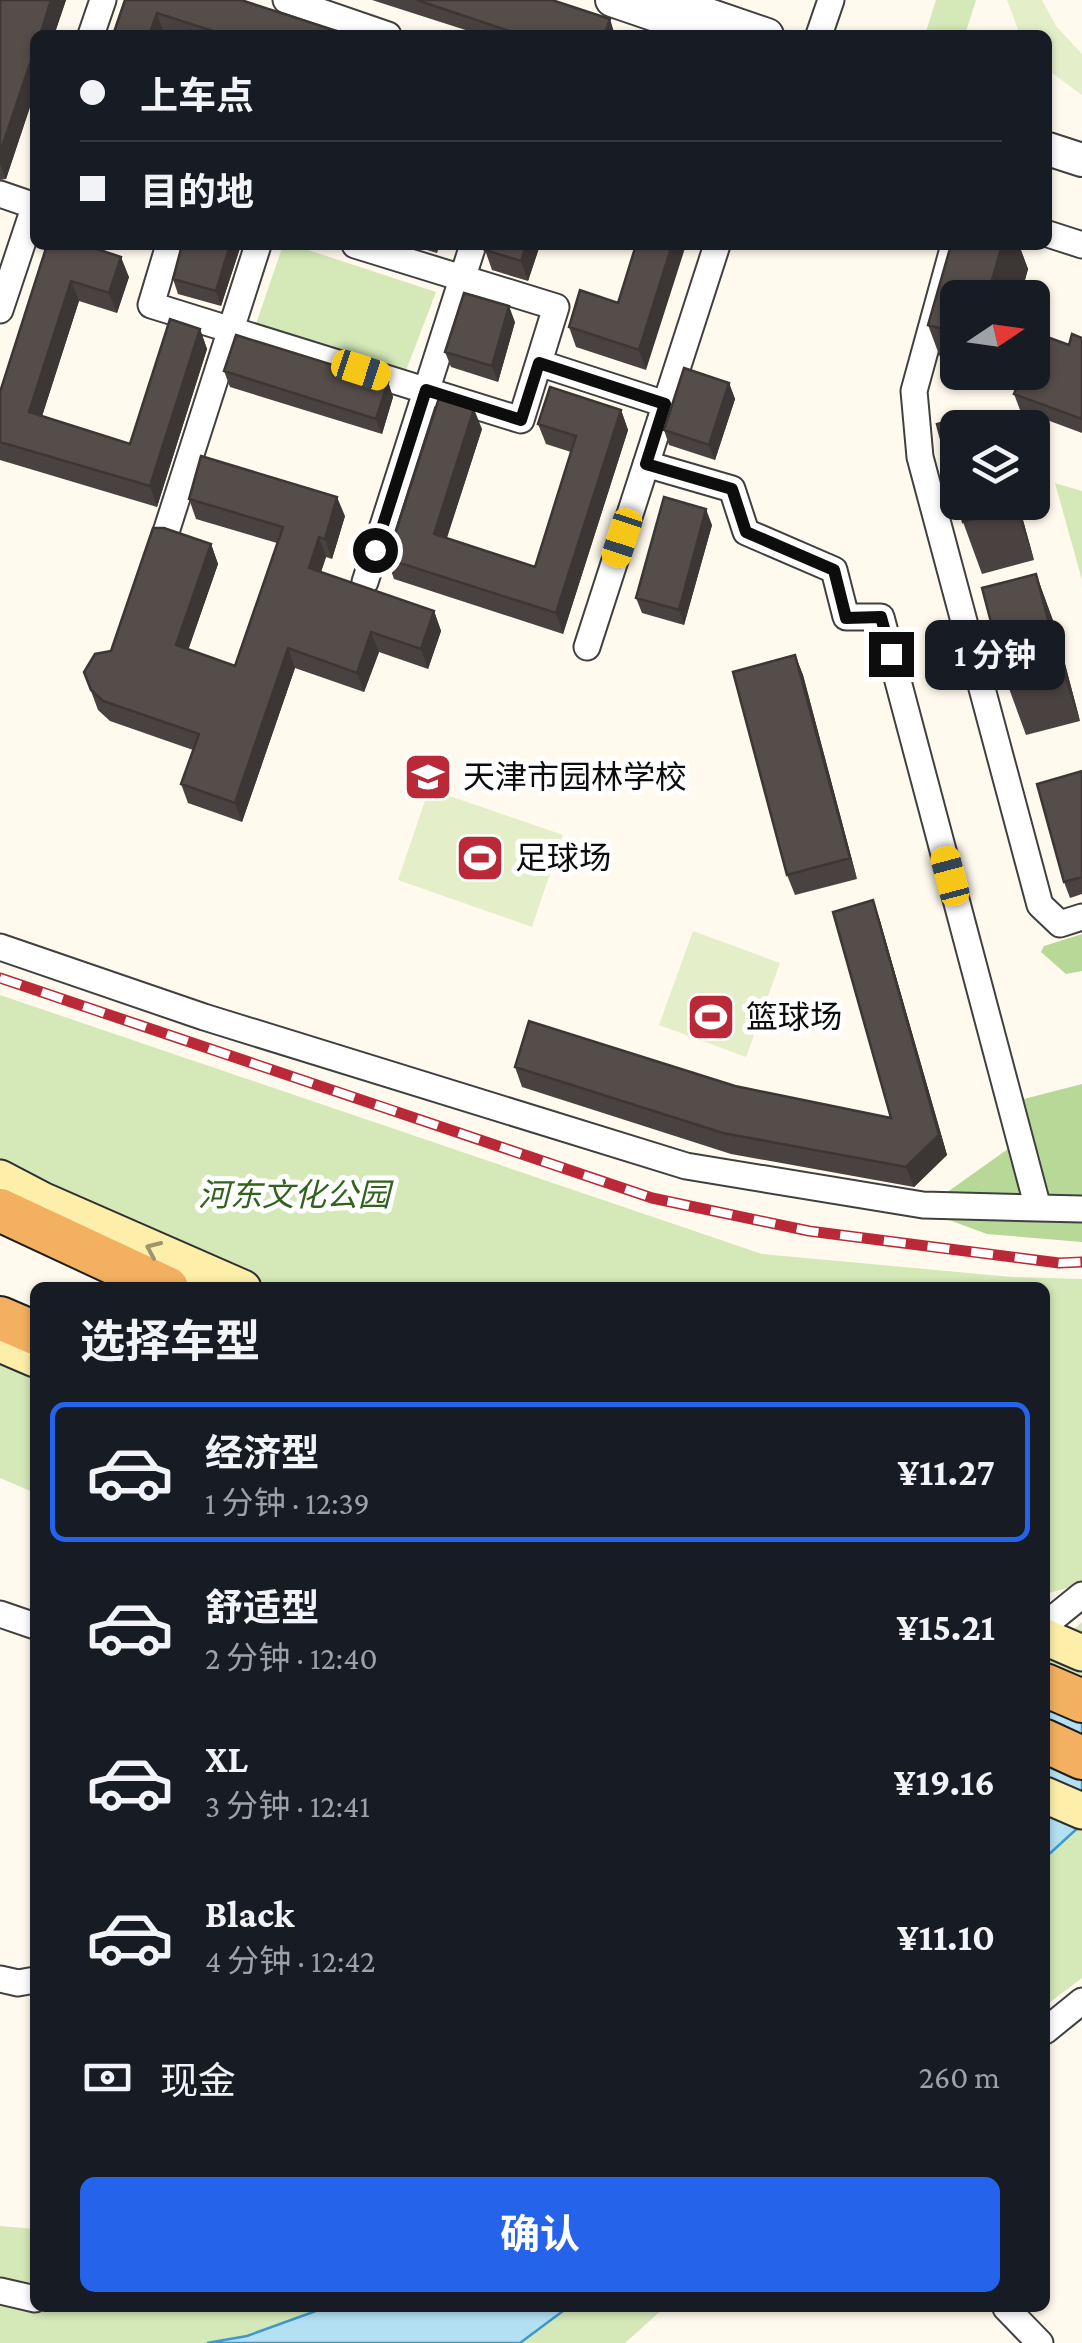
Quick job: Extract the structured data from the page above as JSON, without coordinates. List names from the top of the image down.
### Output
{
  "parks": ["河东文化公园"],
  "places": {
    "school or university": ["天津市园林学校"],
    "sports": ["足球场", "篮球场"]
  },
  "north": "right",
  "page": {
    "banner": ["上车点", "目的地"],
    "bubble": "1 分钟",
    "heading": "选择车型",
    "list": [
      {
        "name": "经济型",
        "note": "1 分钟 · 12:39",
        "value": "¥11.27"
      },
      {
        "name": "舒适型",
        "note": "2 分钟 · 12:40",
        "value": "¥15.21"
      },
      {
        "name": "XL",
        "note": "3 分钟 · 12:41",
        "value": "¥19.16"
      },
      {
        "name": "Black",
        "note": "4 分钟 · 12:42",
        "value": "¥11.10"
      }
    ],
    "pay": ["现金", "260 m"],
    "buttons": "确认"
  }
}
